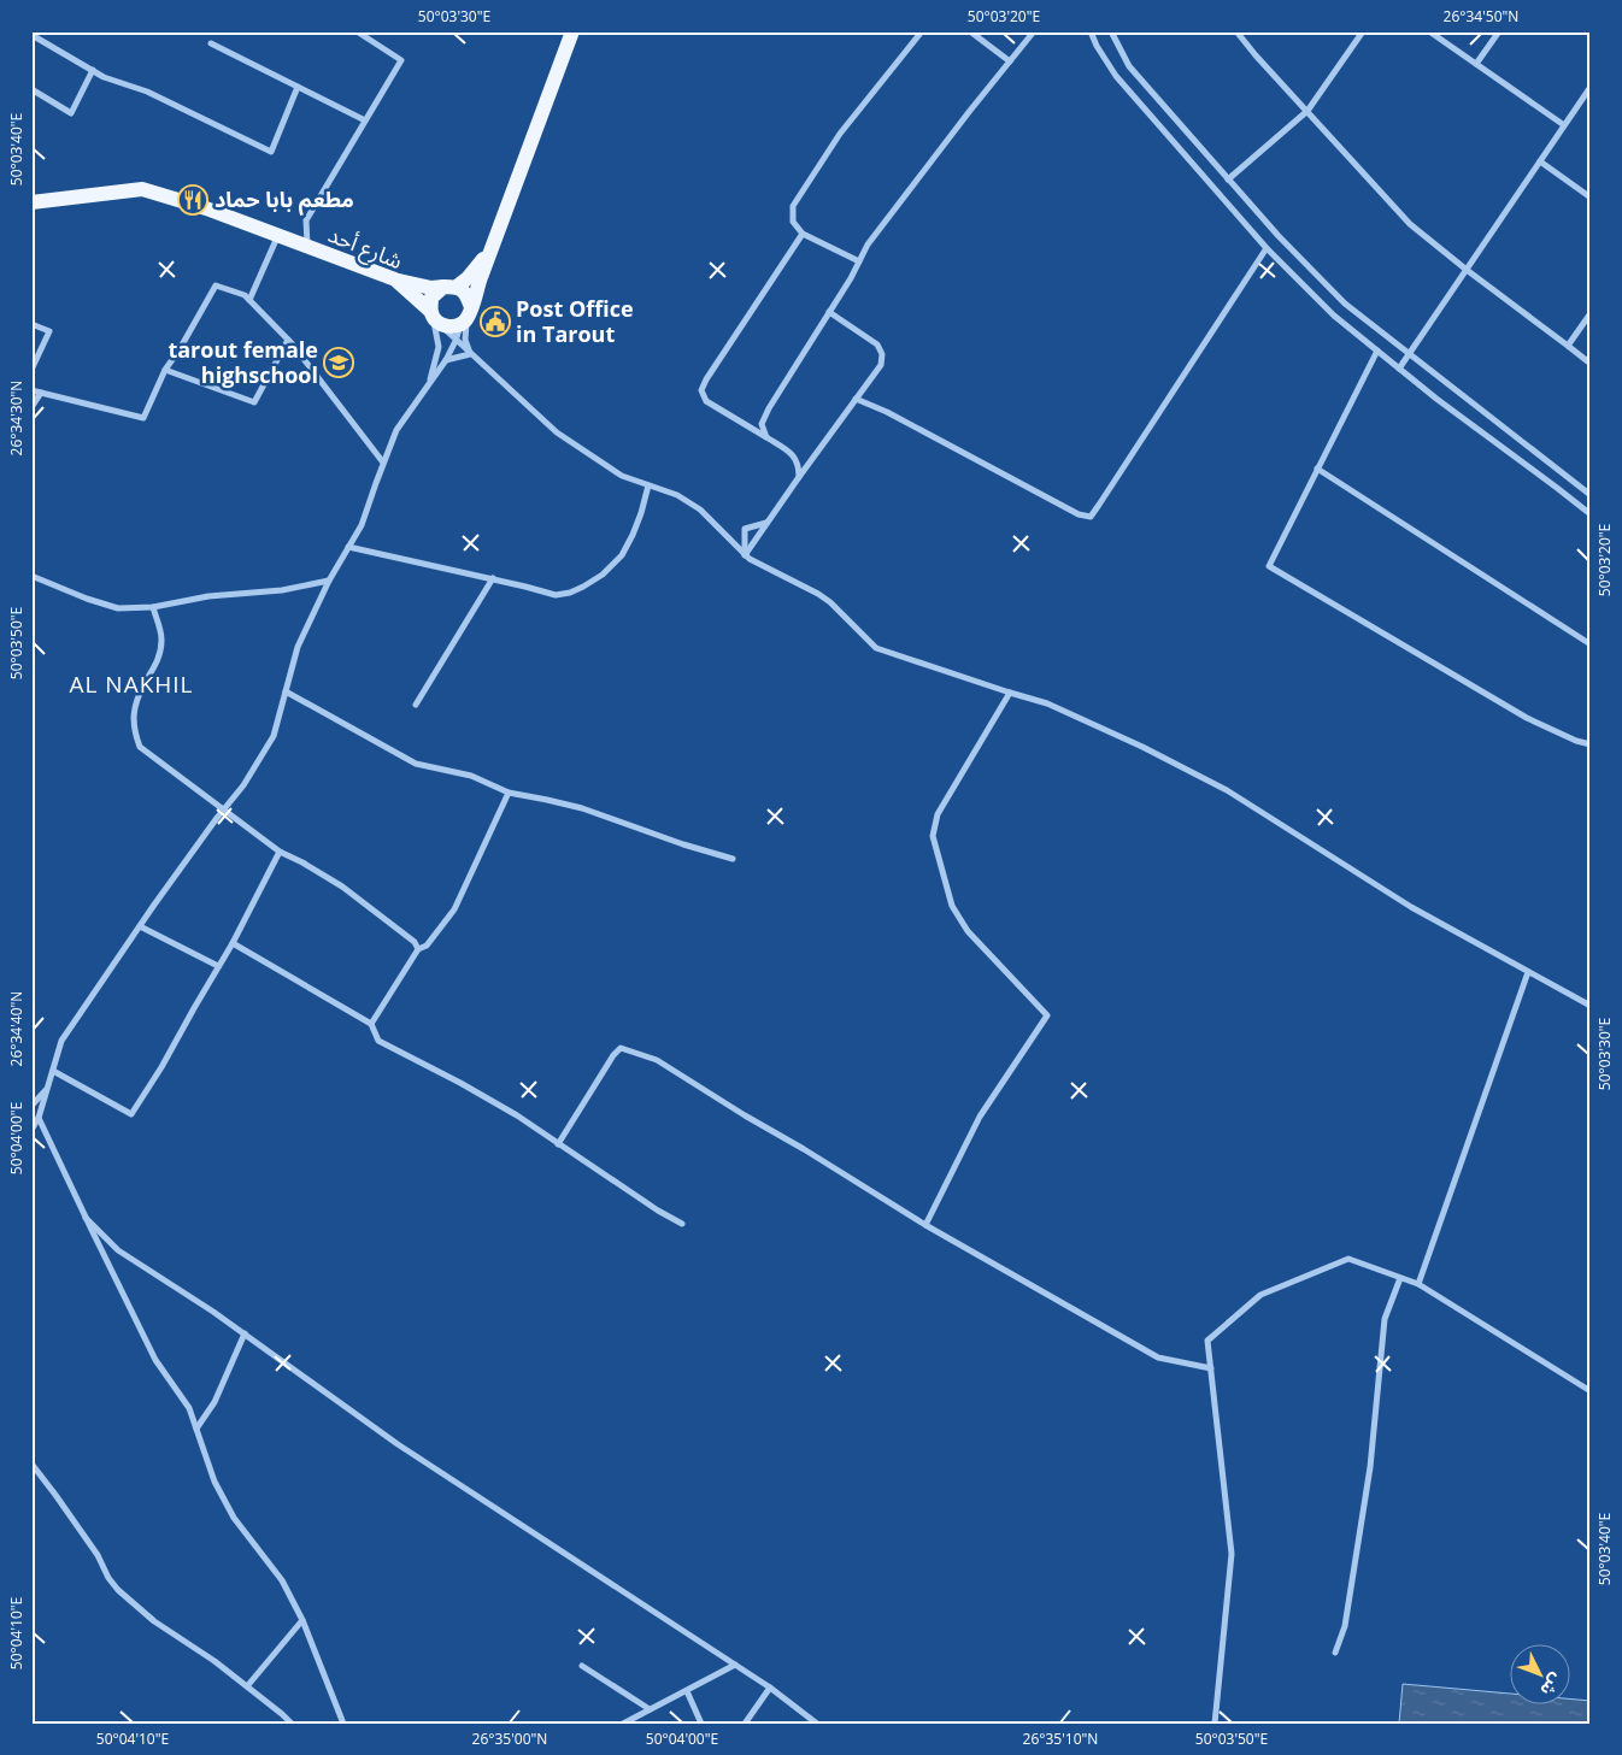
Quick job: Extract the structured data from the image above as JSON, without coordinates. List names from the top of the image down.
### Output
{
  "streets": {
    "main road": ["شارع أحد"]
  },
  "districts": ["AL NAKHIL"],
  "places": {
    "restaurant": ["مطعم بابا حماد"],
    "public building": ["Post Office in Tarout"],
    "school or university": ["tarout female highschool"]
  },
  "north": "bottom right",
  "coordinates": [
    "50°03'30\"E",
    "50°03'20\"E",
    "26°34'50\"N",
    "50°03'40\"E",
    "26°34'30\"N",
    "50°03'50\"E",
    "26°34'40\"N",
    "50°04'00\"E",
    "50°04'10\"E",
    "26°35'00\"N",
    "26°35'10\"N"
  ]
}
